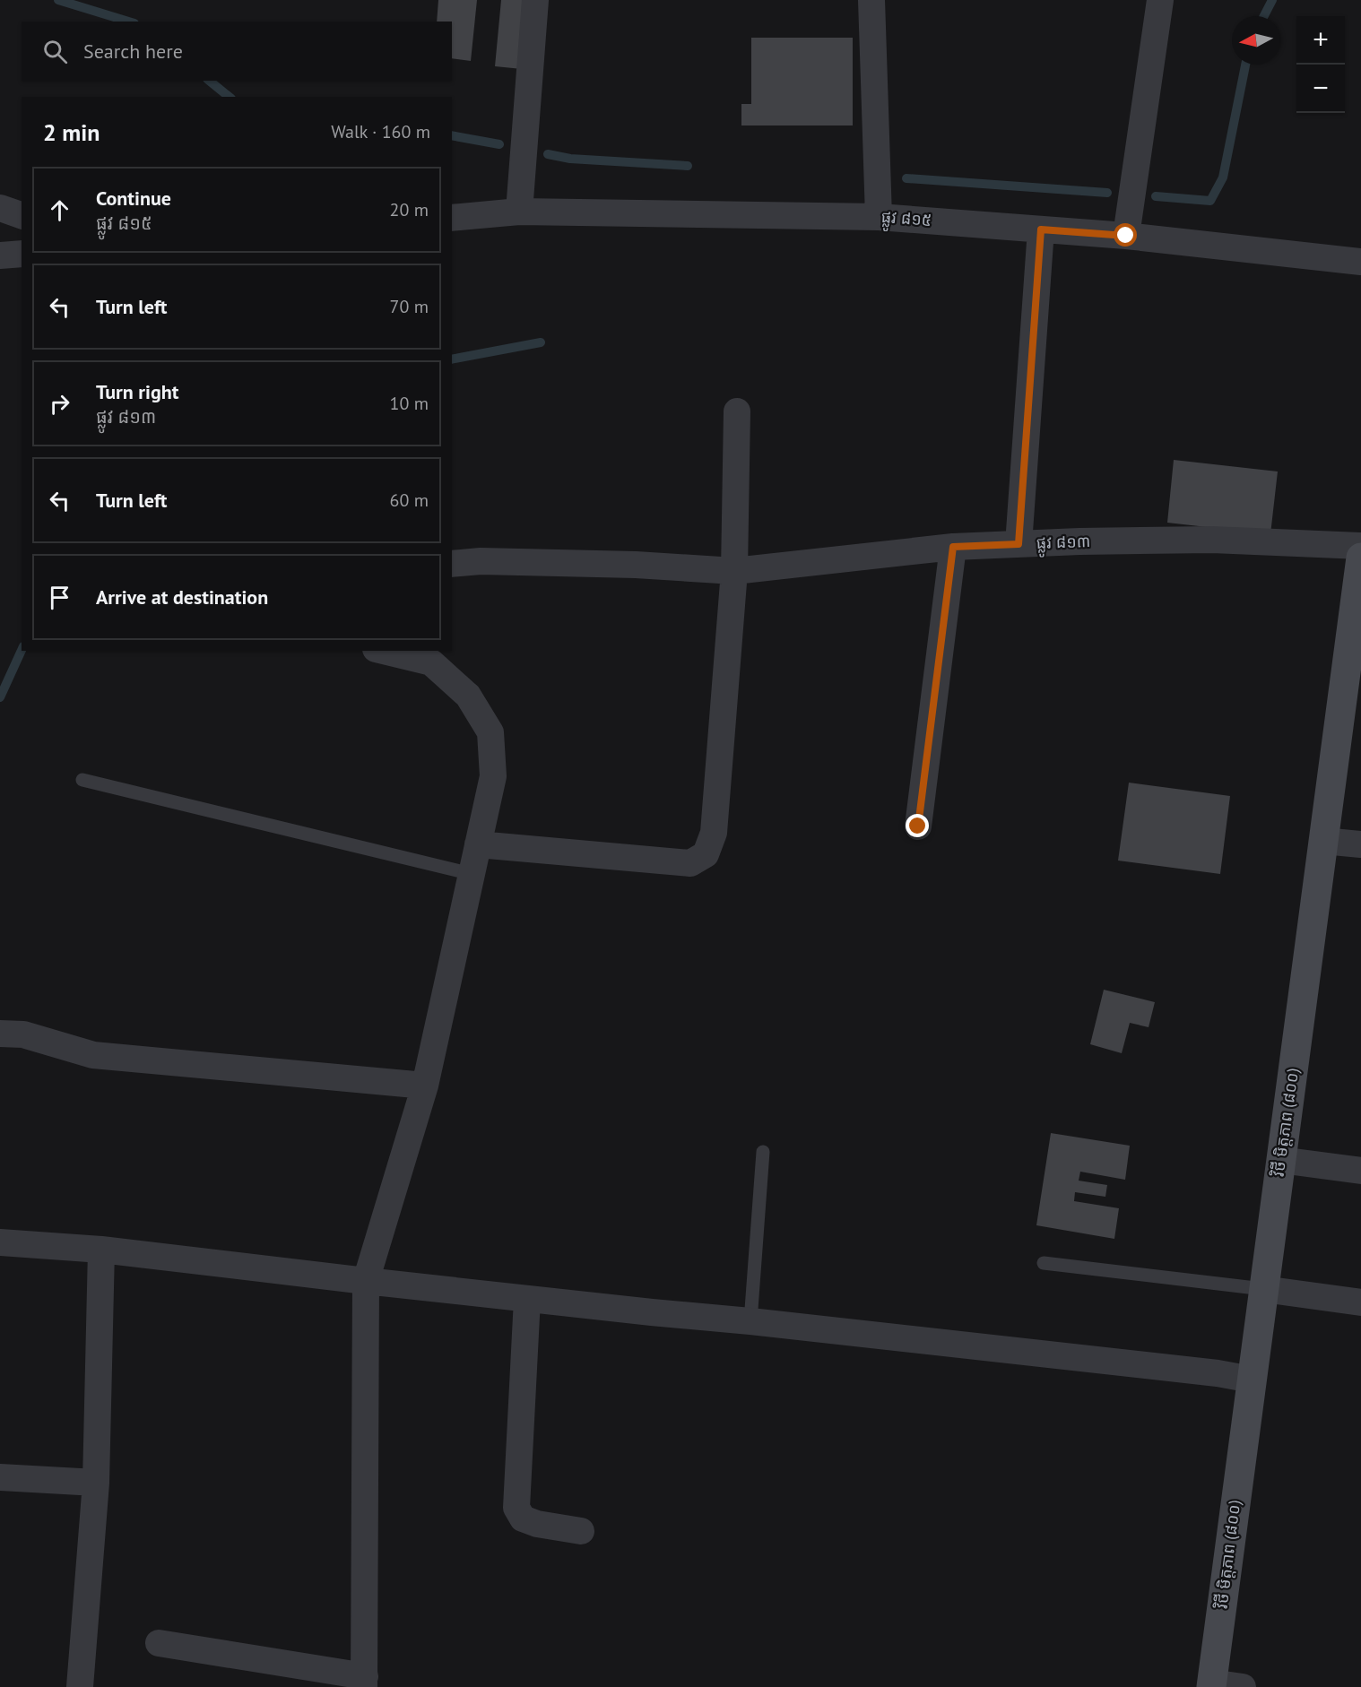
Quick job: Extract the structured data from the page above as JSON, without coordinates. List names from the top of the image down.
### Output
{
  "streets": {
    "main road": ["វិថី មិត្តភាព (៨០០)"],
    "street": ["ផ្លូវ ៨១៥", "ផ្លូវ ៨១៣"]
  },
  "north": "left",
  "page": {
    "map_buttons": ["+", "−"],
    "search": "Search here",
    "heading": ["2 min", "Walk · 160 m"],
    "list": [
      ["Continue", "ផ្លូវ ៨១៥", "20 m"],
      ["Turn left", "70 m"],
      ["Turn right", "ផ្លូវ ៨១៣", "10 m"],
      ["Turn left", "60 m"],
      "Arrive at destination"
    ]
  }
}
